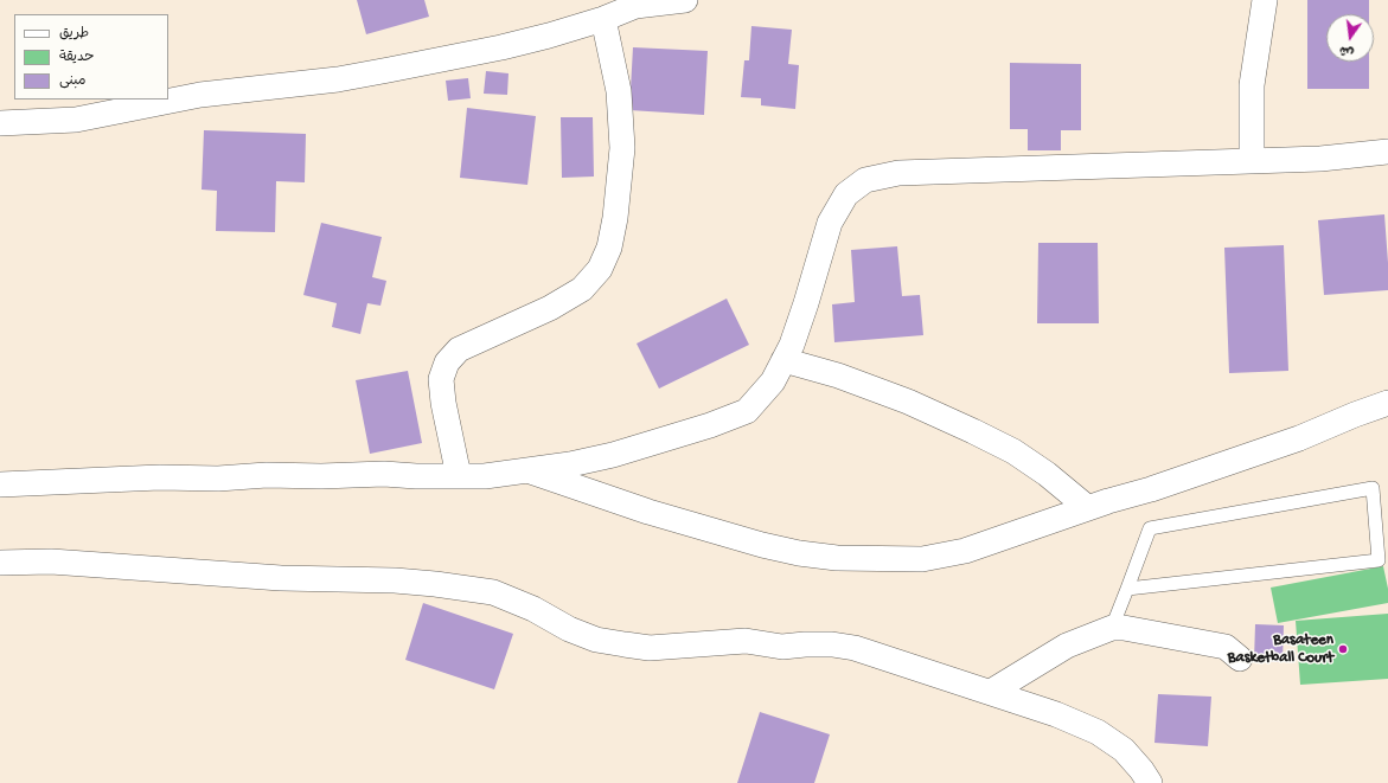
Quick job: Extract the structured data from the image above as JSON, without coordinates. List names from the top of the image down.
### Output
{
  "places": ["Basateen Basketball Court"],
  "legend": ["طريق", "حديقة", "مبنى"],
  "north": "bottom"
}
